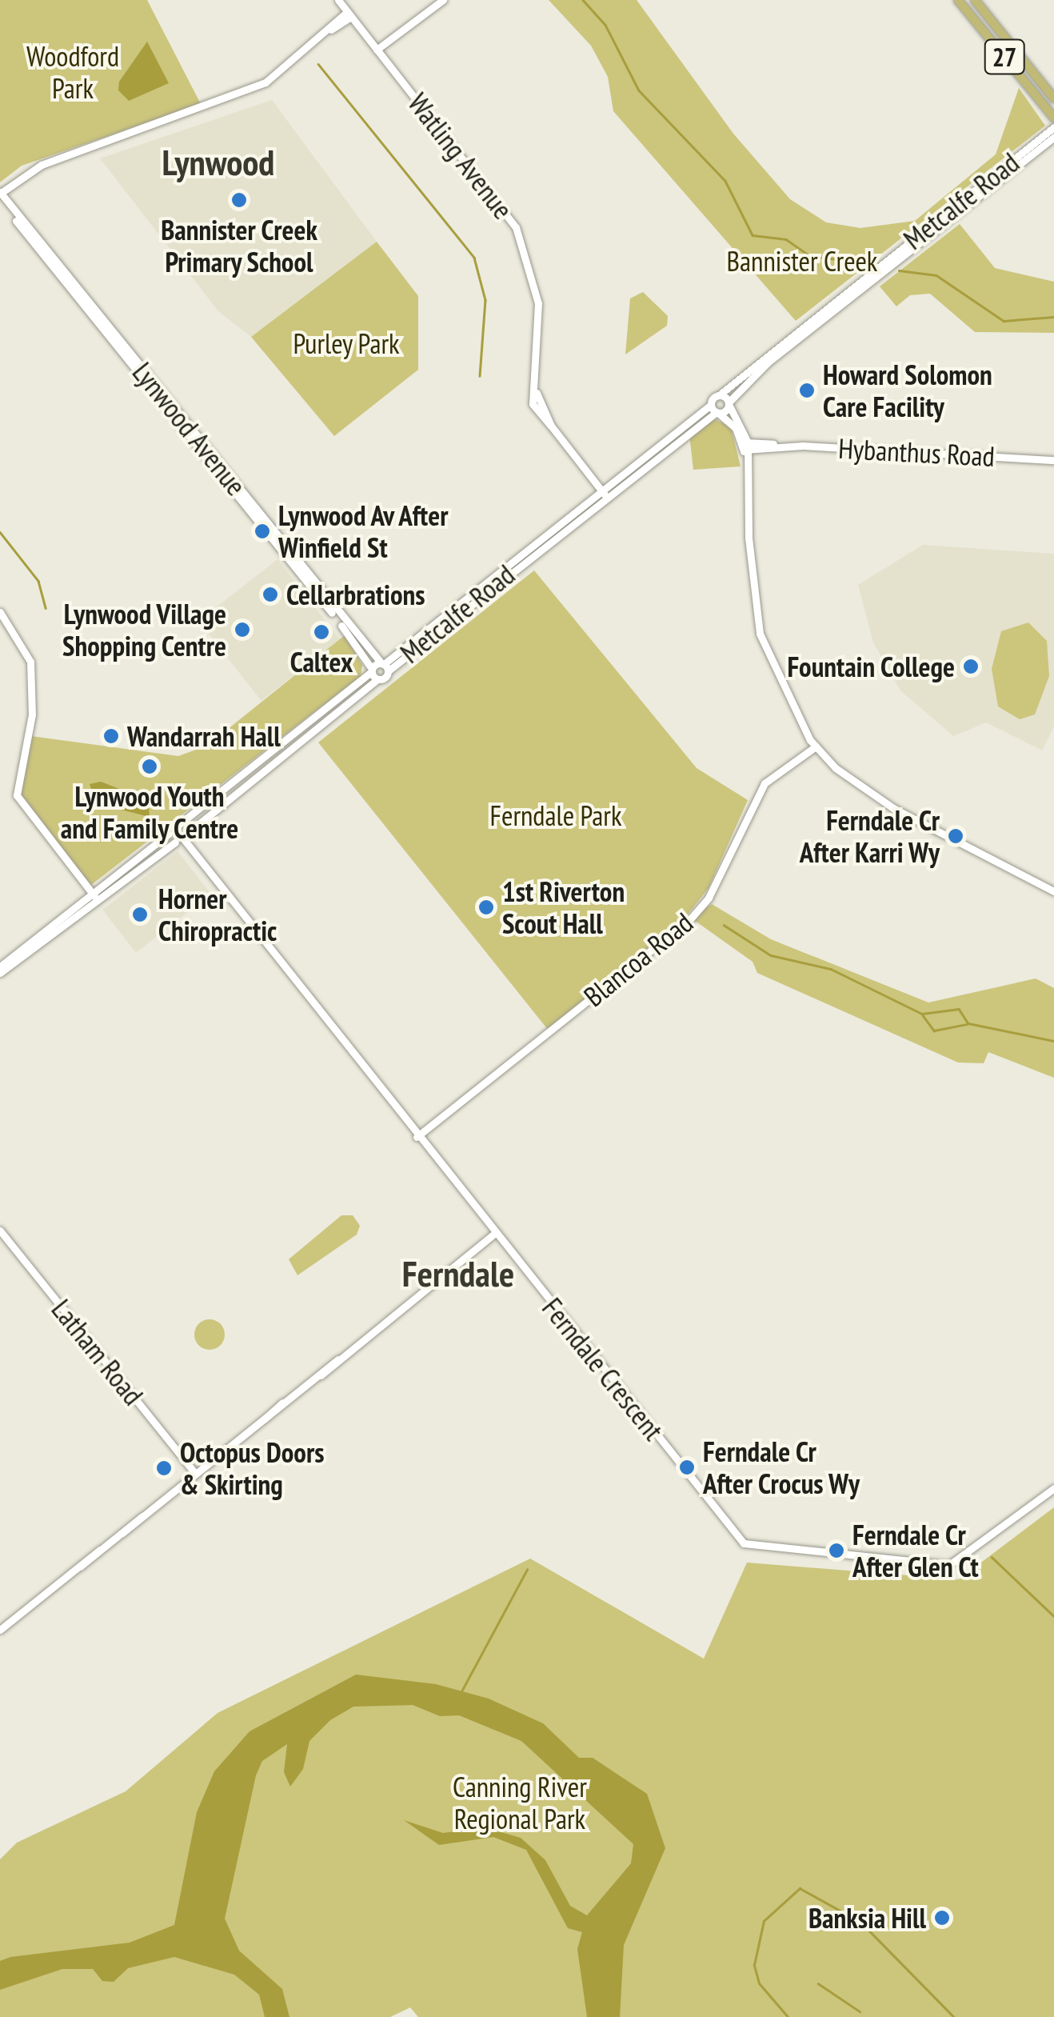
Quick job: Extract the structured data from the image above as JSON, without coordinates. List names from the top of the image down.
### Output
{
  "streets": {
    "main road": ["27"],
    "street": [
      "Watling Avenue",
      "Metcalfe Road",
      "Lynwood Avenue",
      "Hybanthus Road",
      "Blancoa Road",
      "Latham Road",
      "Ferndale Crescent"
    ]
  },
  "crossings": [
    ["Watling Avenue", "Metcalfe Road"],
    ["Metcalfe Road", "Lynwood Avenue"],
    ["Metcalfe Road", "Ferndale Crescent"],
    ["Blancoa Road", "Ferndale Crescent"]
  ],
  "districts": ["Lynwood", "Ferndale"],
  "parks": [
    "Woodford Park",
    "Bannister Creek",
    "Purley Park",
    "Ferndale Park",
    "Canning River Regional Park"
  ],
  "places": [
    "Bannister Creek Primary School",
    "Howard Solomon Care Facility",
    "Lynwood Av After Winfield St",
    "Cellarbrations",
    "Lynwood Village Shopping Centre",
    "Caltex",
    "Fountain College",
    "Wandarrah Hall",
    "Lynwood Youth and Family Centre",
    "Ferndale Cr After Karri Wy",
    "1st Riverton Scout Hall",
    "Horner Chiropractic",
    "Ferndale Cr After Crocus Wy",
    "Octopus Doors & Skirting",
    "Ferndale Cr After Glen Ct",
    "Banksia Hill"
  ]
}
